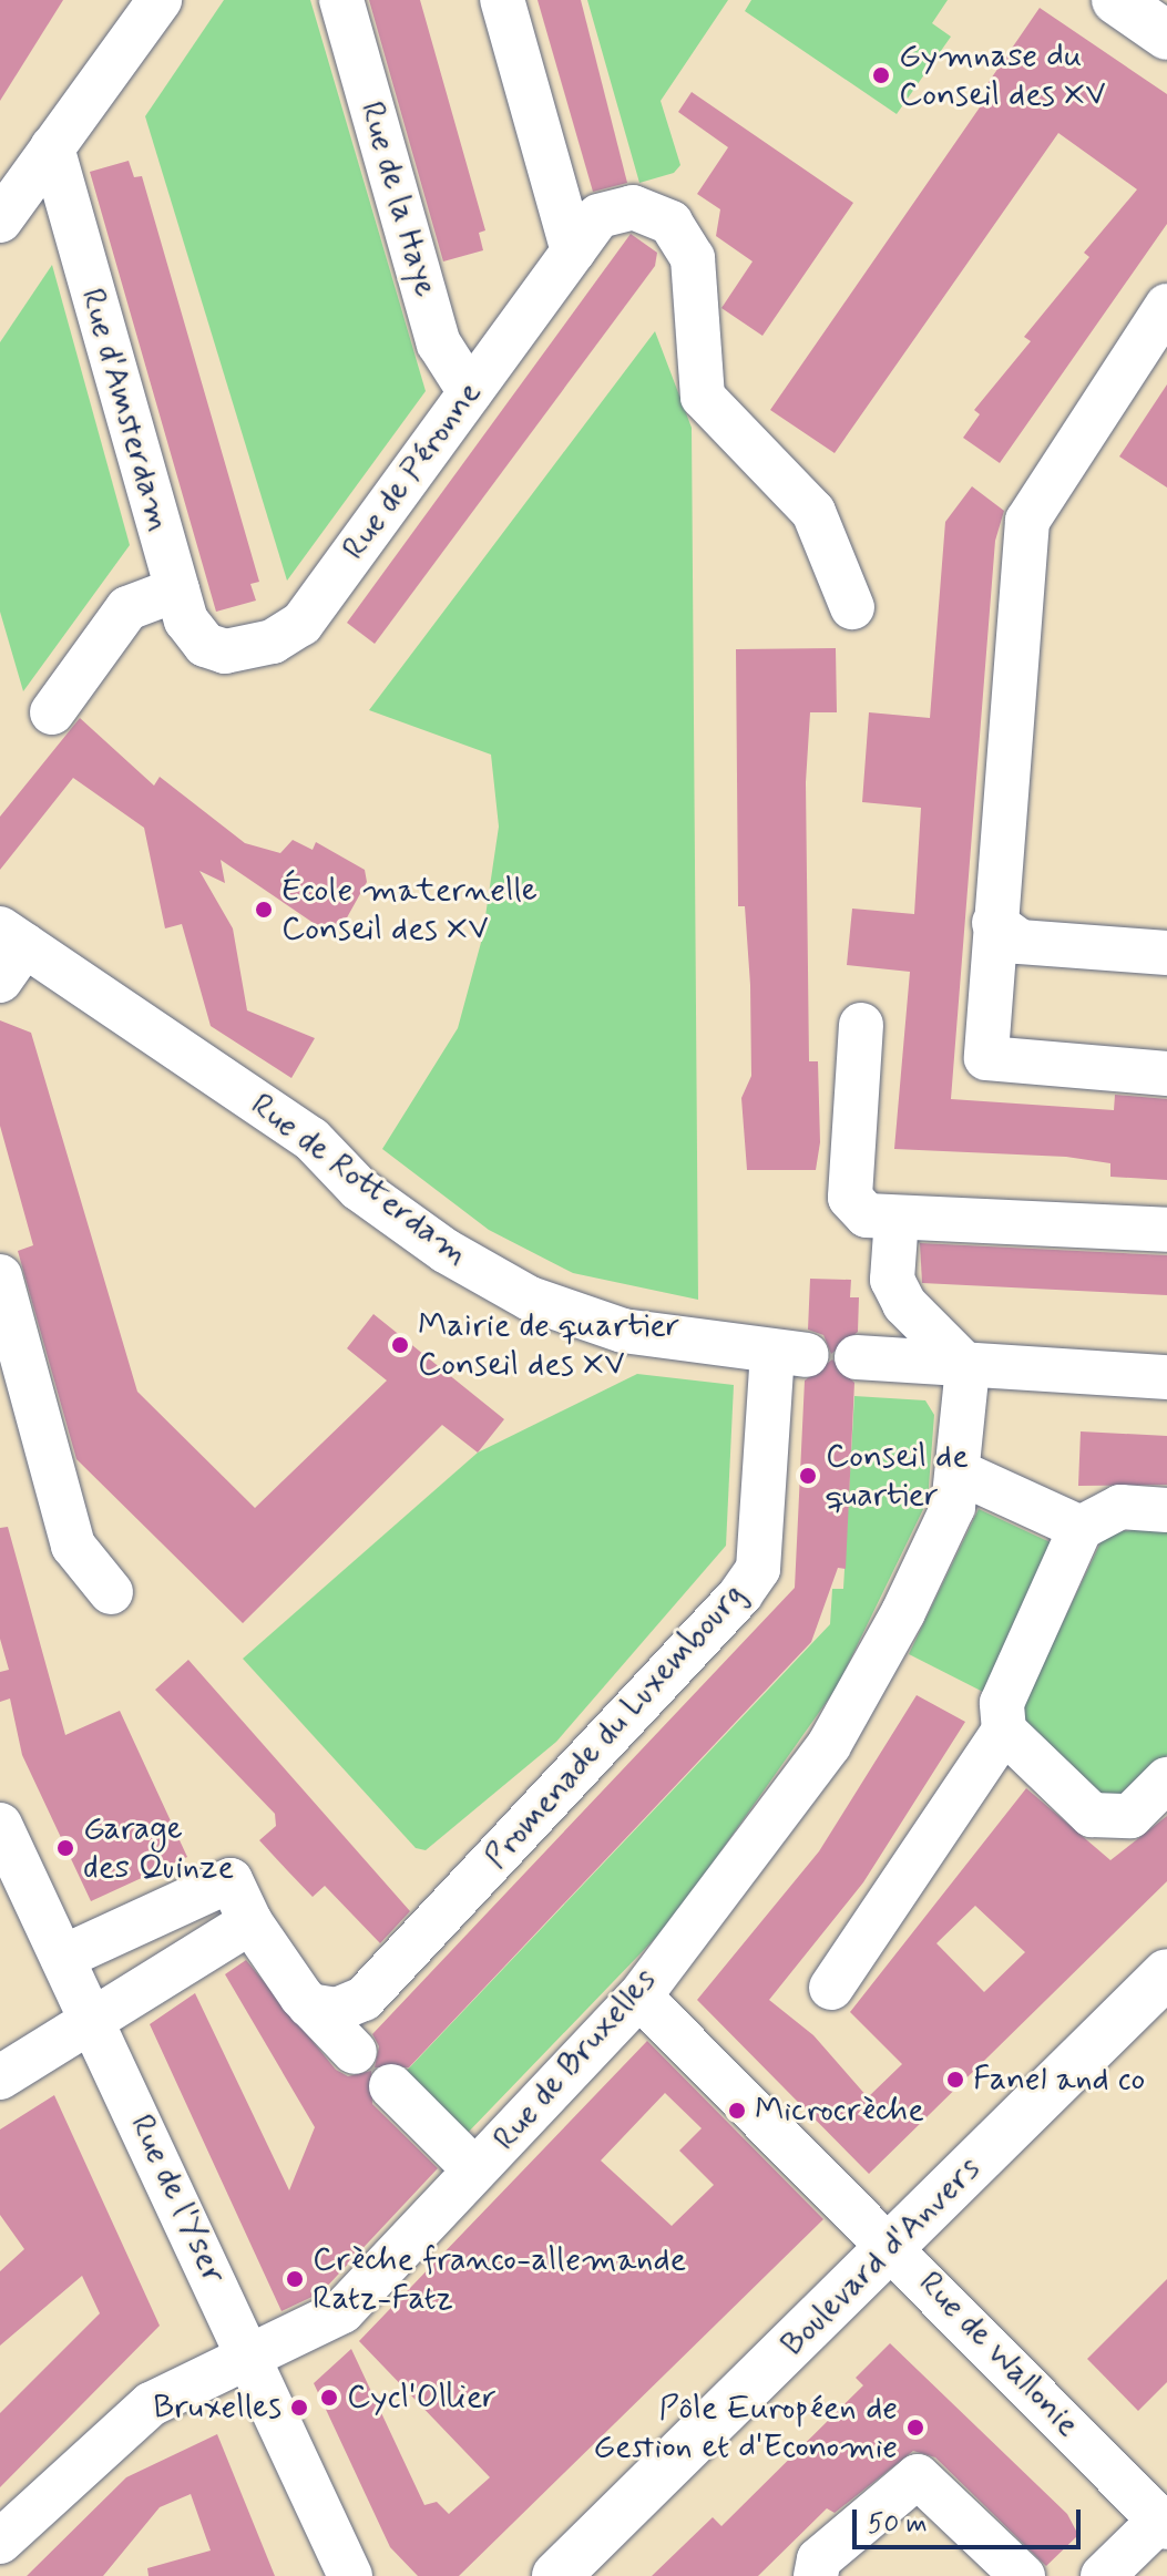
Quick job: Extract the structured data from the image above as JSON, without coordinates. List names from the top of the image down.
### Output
{
  "streets": {
    "main road": ["Boulevard d'Anvers"],
    "street": [
      "Rue de la Haye",
      "Rue d'Amsterdam",
      "Rue de Péronne",
      "Rue de Rotterdam",
      "Promenade du Luxembourg",
      "Rue de Bruxelles",
      "Rue de l'Yser",
      "Rue de Wallonie"
    ]
  },
  "crossings": [
    ["Rue de la Haye", "Rue de Péronne"],
    ["Rue d'Amsterdam", "Rue de Péronne"],
    ["Rue de Rotterdam", "Promenade du Luxembourg"],
    ["Rue de Bruxelles", "Rue de l'Yser"],
    ["Rue de Bruxelles", "Rue de Wallonie"],
    ["Boulevard d'Anvers", "Rue de Wallonie"]
  ],
  "places": [
    "Gymnase du Conseil des XV",
    "École maternelle Conseil des XV",
    "Mairie de quartier Conseil des XV",
    "Conseil de quartier",
    "Garage des Quinze",
    "Fanel and co",
    "Microcrèche",
    "Crèche franco-allemande Ratz-Fatz",
    "Cycl'Ollier",
    "Bruxelles",
    "Pôle Européen de Gestion et d'Economie"
  ],
  "scale_bar": "50 m"
}
